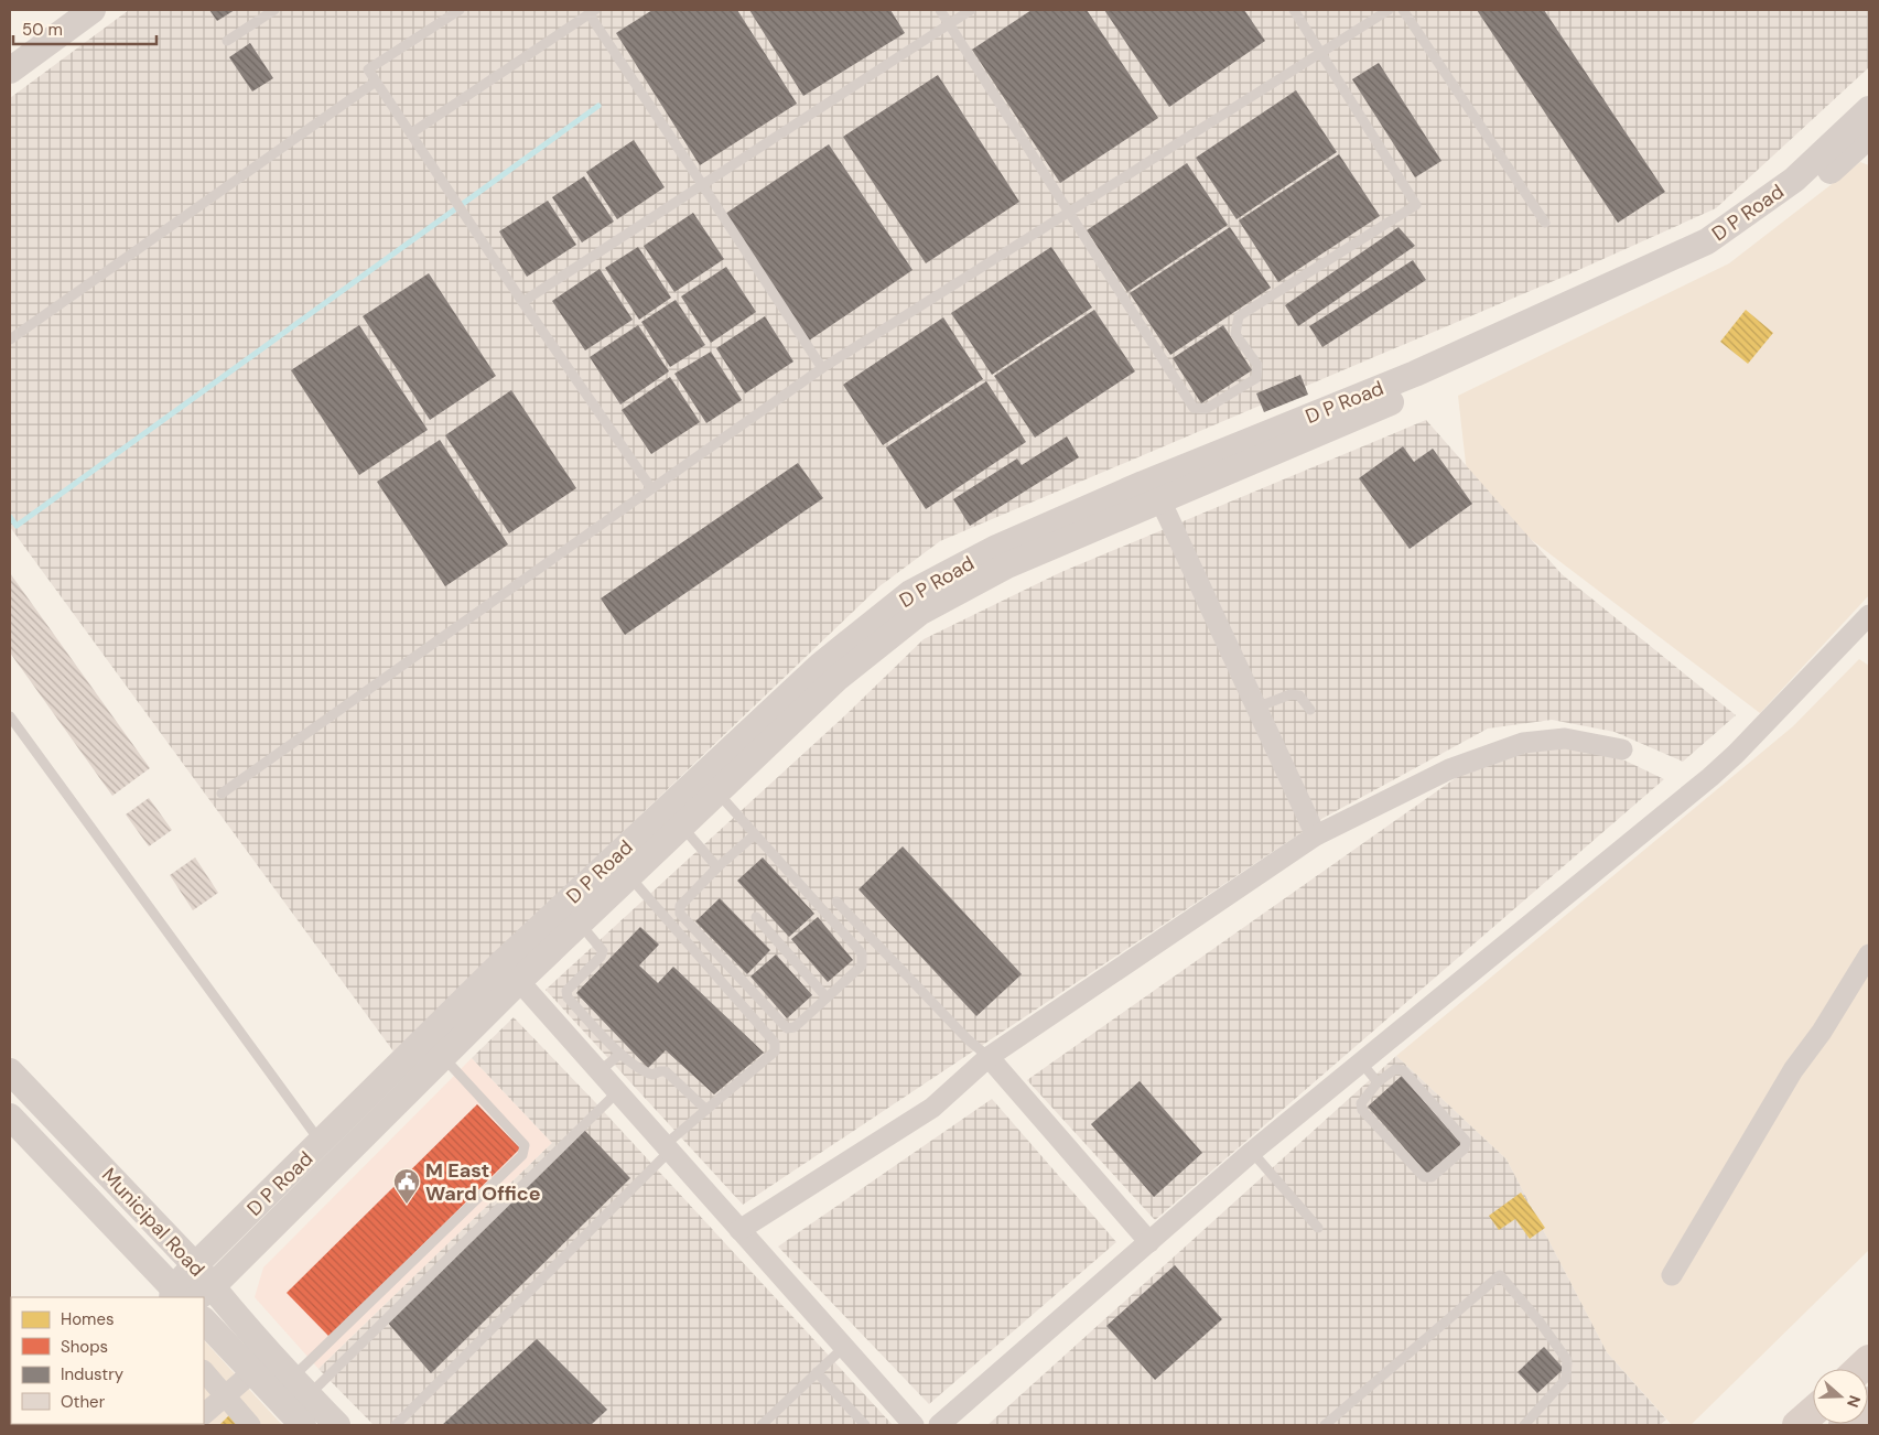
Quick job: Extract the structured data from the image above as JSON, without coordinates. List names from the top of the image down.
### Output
{
  "streets": {
    "street": ["D P Road", "Municipal Road"]
  },
  "crossings": [
    ["D P Road", "Municipal Road"]
  ],
  "places": {
    "public building": ["M East Ward Office"]
  },
  "legend": [
    "Homes",
    "Shops",
    "Industry",
    "Other"
  ],
  "scale_bar": "50 m",
  "north": "right"
}
